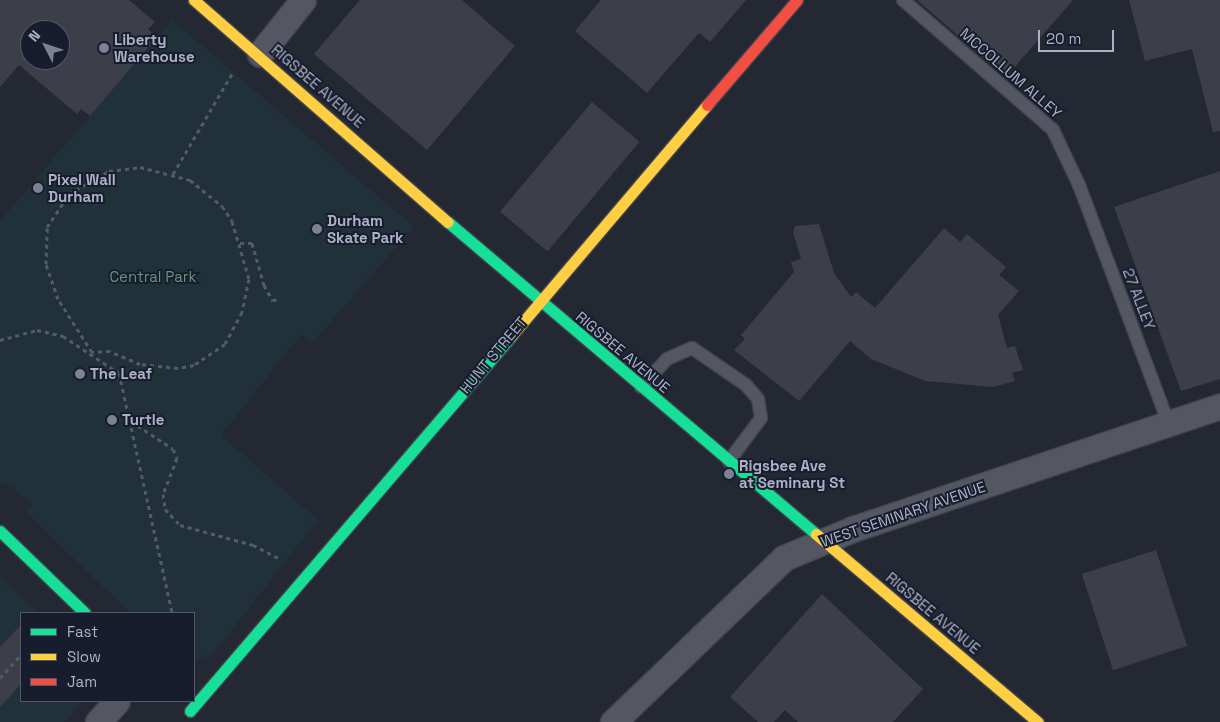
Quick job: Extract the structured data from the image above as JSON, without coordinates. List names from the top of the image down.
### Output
{
  "streets": {
    "street": ["RIGSBEE AVENUE", "HUNT STREET", "WEST SEMINARY AVENUE"],
    "lane": ["MCCOLLUM ALLEY", "27 ALLEY"]
  },
  "crossings": [
    ["MCCOLLUM ALLEY", "27 ALLEY"],
    ["RIGSBEE AVENUE", "HUNT STREET"],
    ["RIGSBEE AVENUE", "WEST SEMINARY AVENUE"],
    ["27 ALLEY", "WEST SEMINARY AVENUE"]
  ],
  "parks": ["Central Park"],
  "places": [
    "Liberty Warehouse",
    "Pixel Wall Durham",
    "Durham Skate Park",
    "The Leaf",
    "Turtle",
    "Rigsbee Ave at Seminary St"
  ],
  "legend": ["Fast", "Slow", "Jam"],
  "scale_bar": "20 m",
  "north": "top left"
}
